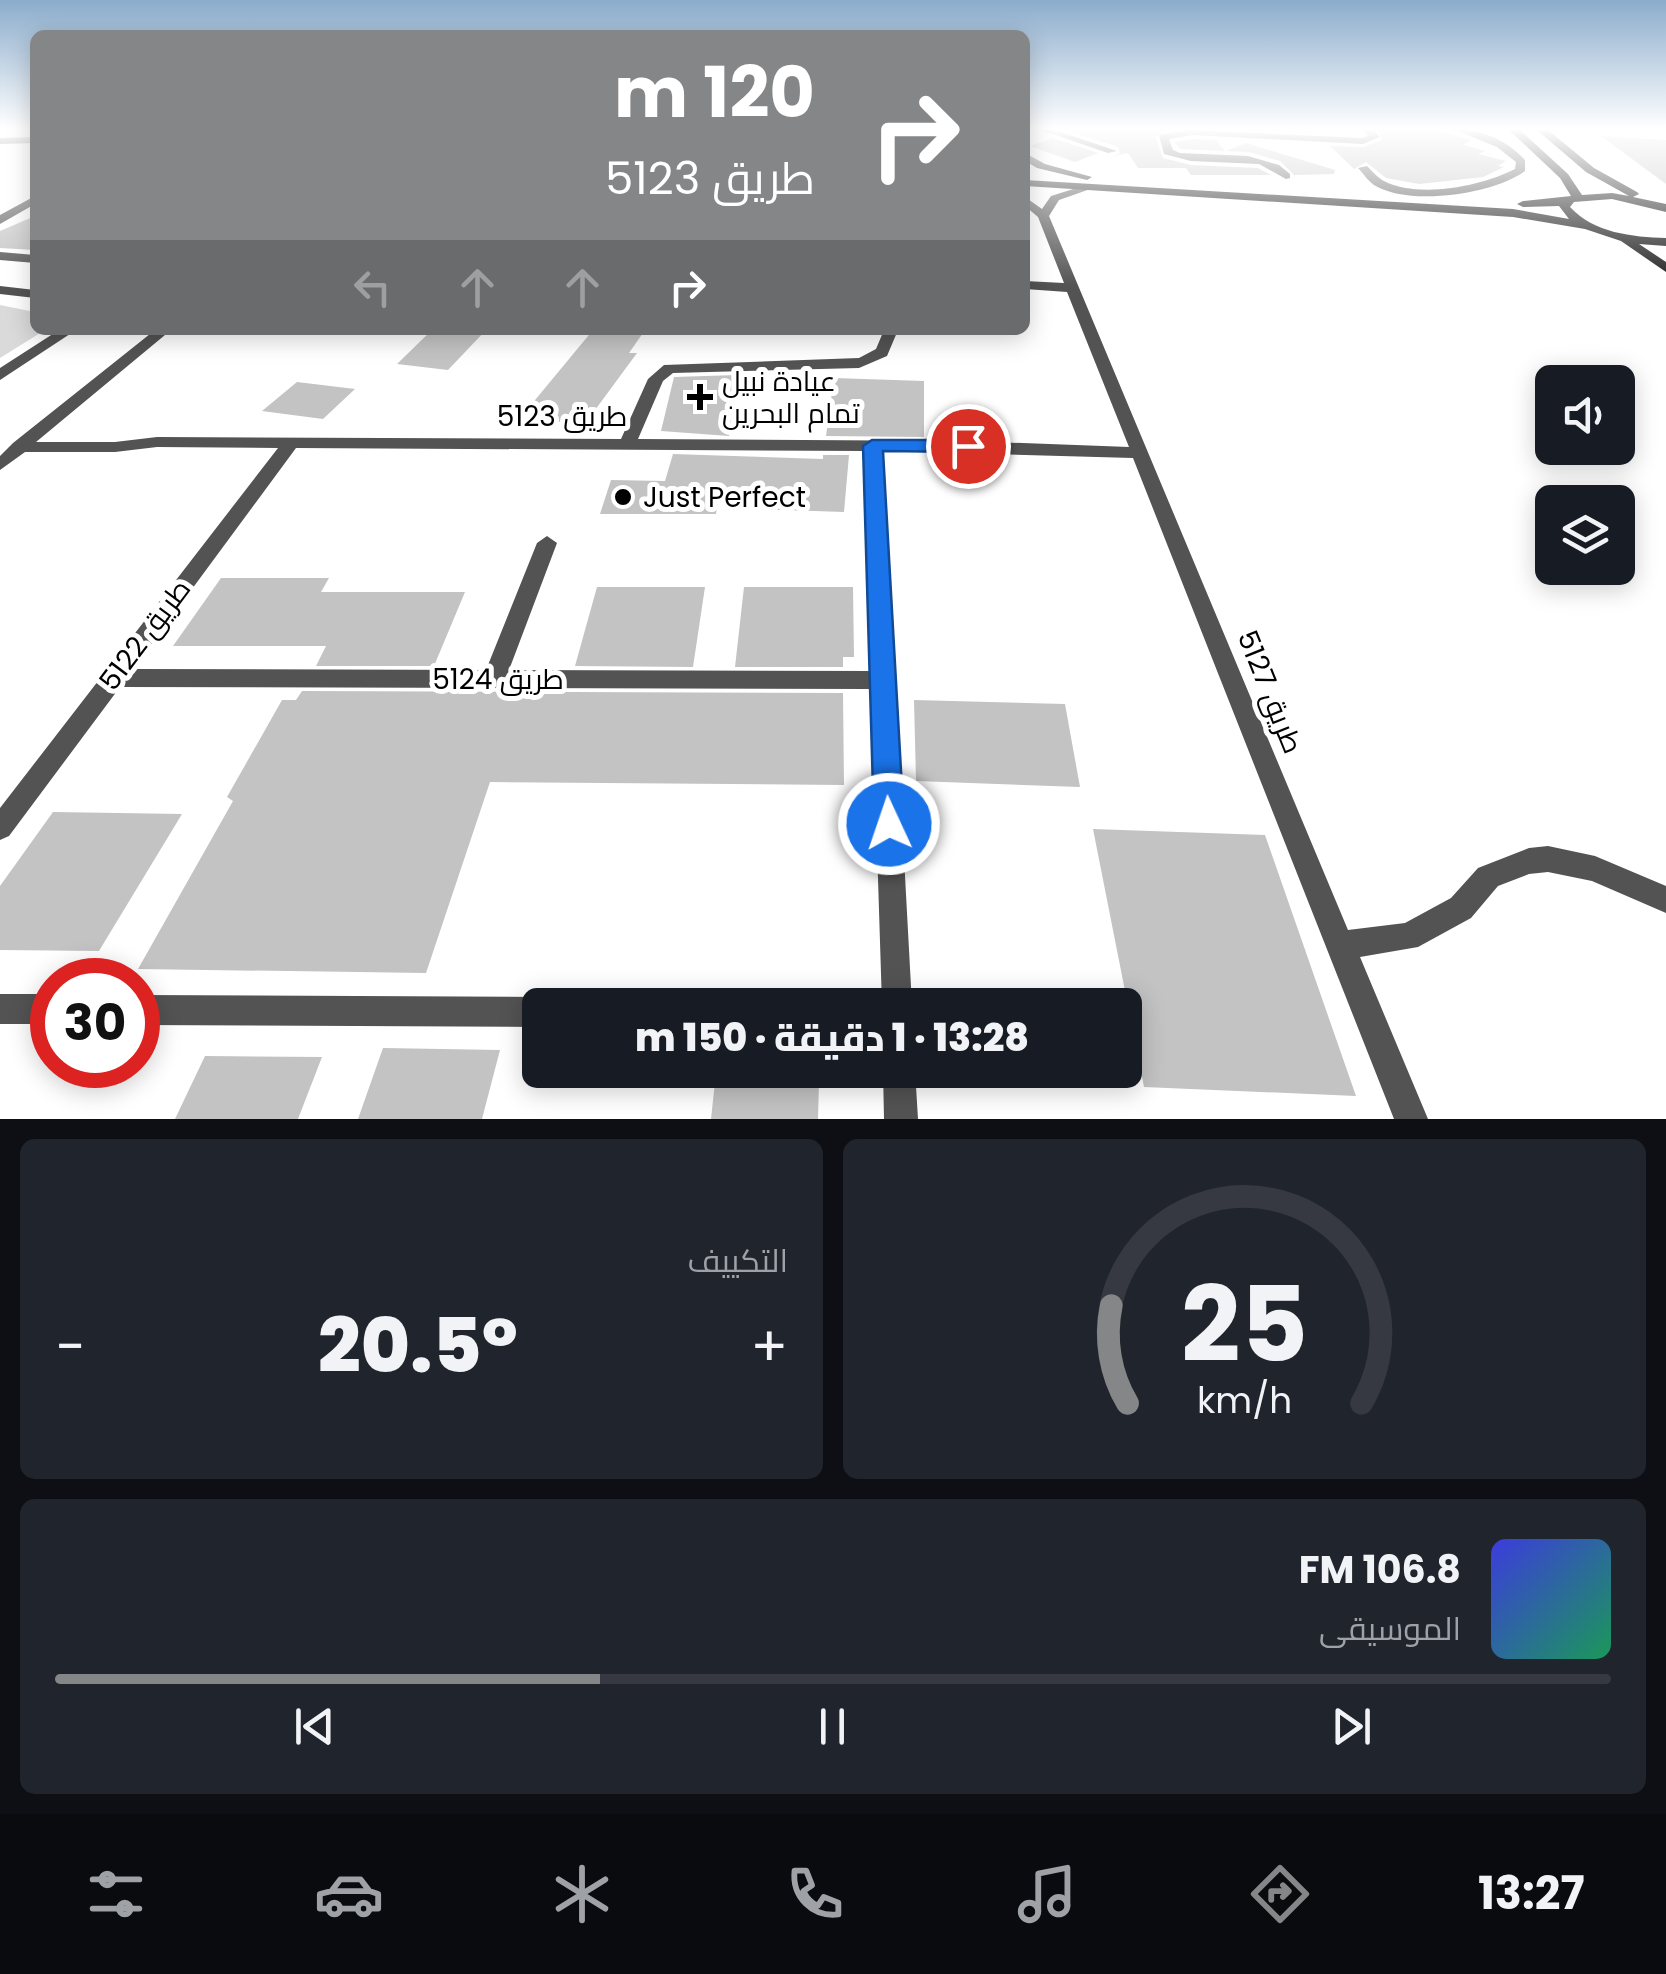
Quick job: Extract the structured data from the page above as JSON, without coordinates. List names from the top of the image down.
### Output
{
  "streets": {
    "street": [
      "طريق 5123",
      "طريق 5122",
      "طريق 5124",
      "طريق 5127"
    ]
  },
  "crossings": [
    ["طريق 5123", "طريق 5122"],
    ["طريق 5123", "طريق 5127"],
    ["طريق 5122", "طريق 5124"]
  ],
  "places": {
    "health": ["عيادة نبيل تمام البحرين"],
    "other": ["Just Perfect"]
  },
  "page": {
    "turn": ["120 m", "طريق 5123"],
    "limit": "30",
    "trip": "13:28 · 1 دقيقة · 150 m",
    "tile": "التكييف",
    "heat": ["−", "20.5°", "+"],
    "song": ["106.8 FM", "الموسيقى"],
    "tabs": "13:27",
    "gauge": ["25", "km/h"]
  }
}
